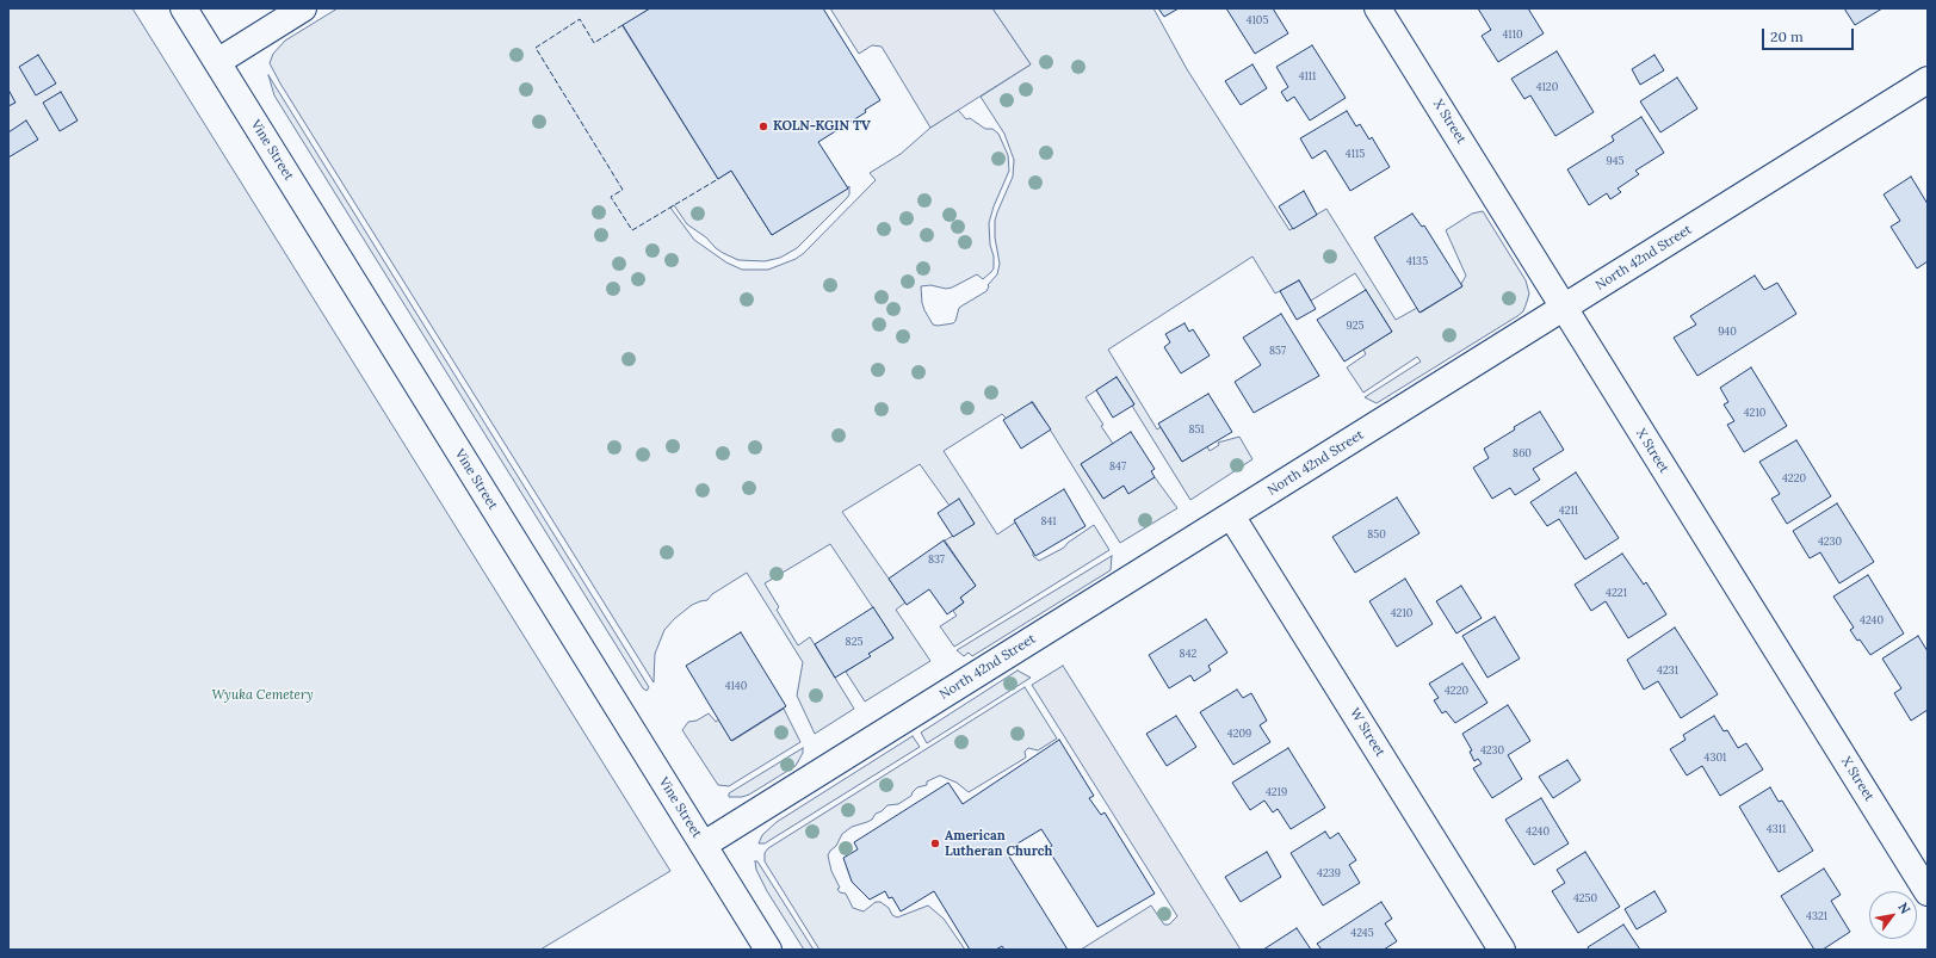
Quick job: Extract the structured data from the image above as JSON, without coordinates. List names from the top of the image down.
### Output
{
  "streets": {
    "street": [
      "X Street",
      "Vine Street",
      "North 42nd Street",
      "W Street"
    ]
  },
  "crossings": [
    ["X Street", "North 42nd Street"],
    ["Vine Street", "North 42nd Street"],
    ["North 42nd Street", "W Street"]
  ],
  "parks": ["Wyuka Cemetery"],
  "places": ["KOLN-KGIN TV", "American Lutheran Church"],
  "house_numbers": [
    "4105",
    "4110",
    "4111",
    "4120",
    "4115",
    "945",
    "4135",
    "925",
    "940",
    "857",
    "4210",
    "851",
    "860",
    "847",
    "4220",
    "4211",
    "841",
    "850",
    "4230",
    "837",
    "4221",
    "4210",
    "4240",
    "825",
    "842",
    "4231",
    "4140",
    "4220",
    "4209",
    "4230",
    "4301",
    "4219",
    "4311",
    "4240",
    "4239",
    "4250",
    "4321",
    "4245"
  ],
  "scale_bar": "20 m",
  "north": "top right"
}
